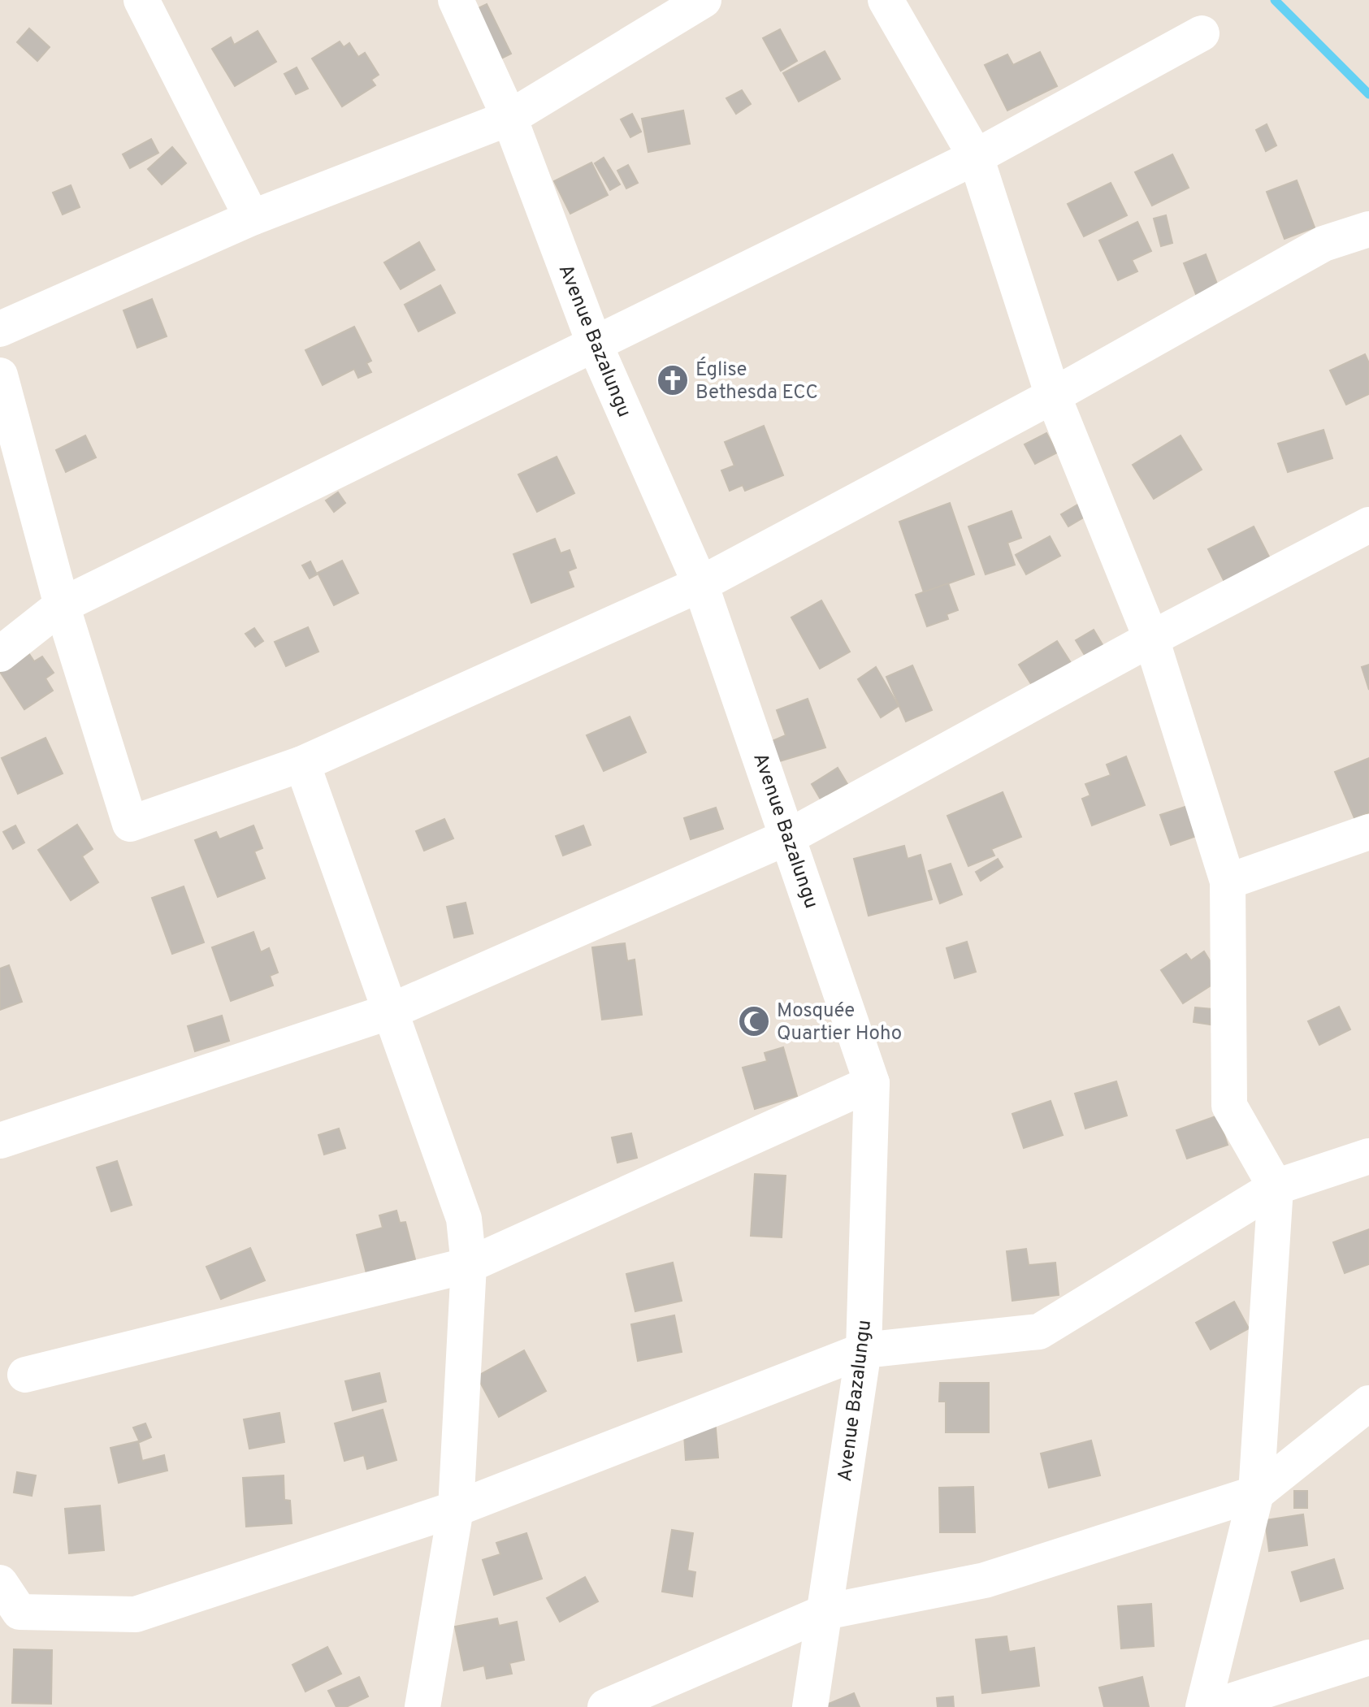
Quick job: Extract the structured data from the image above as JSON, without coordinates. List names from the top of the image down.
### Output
{
  "streets": {
    "street": ["Avenue Bazalungu"]
  },
  "places": {
    "church": ["Église Bethesda ECC"],
    "mosque": ["Mosquée Quartier Hoho"]
  }
}
